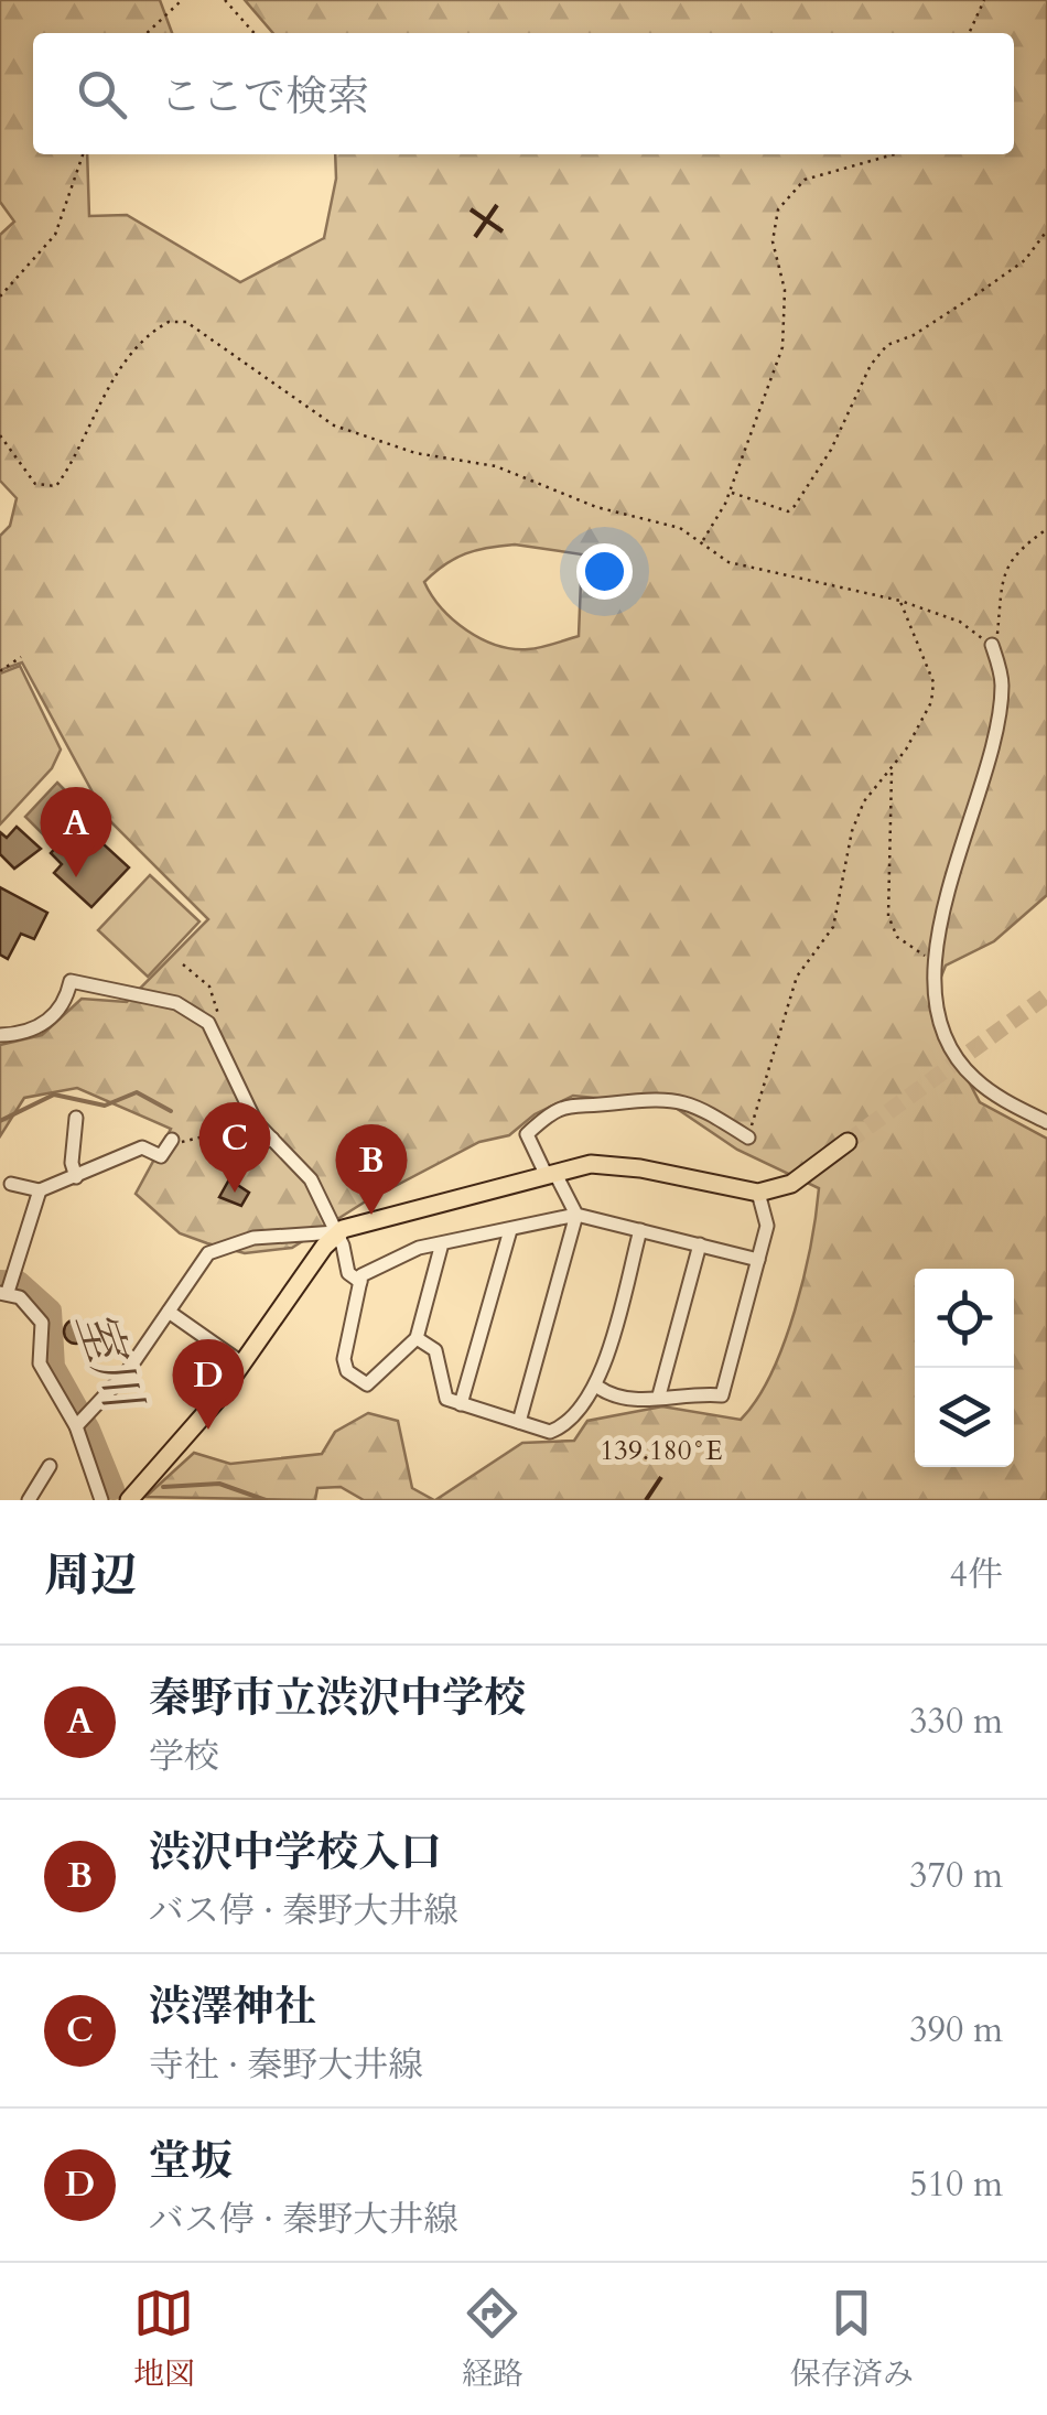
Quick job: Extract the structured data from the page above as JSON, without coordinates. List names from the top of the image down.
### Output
{
  "water": ["室川"],
  "page": {
    "search": "ここで検索",
    "pins": [
      "A",
      "C",
      "B",
      "D"
    ],
    "heading": ["周辺", "4件"],
    "list": [
      {
        "mark": "A",
        "name": "秦野市立渋沢中学校",
        "note": "学校",
        "value": "330 m"
      },
      {
        "mark": "B",
        "name": "渋沢中学校入口",
        "note": "バス停 · 秦野大井線",
        "value": "370 m"
      },
      {
        "mark": "C",
        "name": "渋澤神社",
        "note": "寺社 · 秦野大井線",
        "value": "390 m"
      },
      {
        "mark": "D",
        "name": "堂坂",
        "note": "バス停 · 秦野大井線",
        "value": "510 m"
      }
    ],
    "nav": ["地図", "経路", "保存済み"]
  },
  "coordinates": ["139.180°E"]
}
